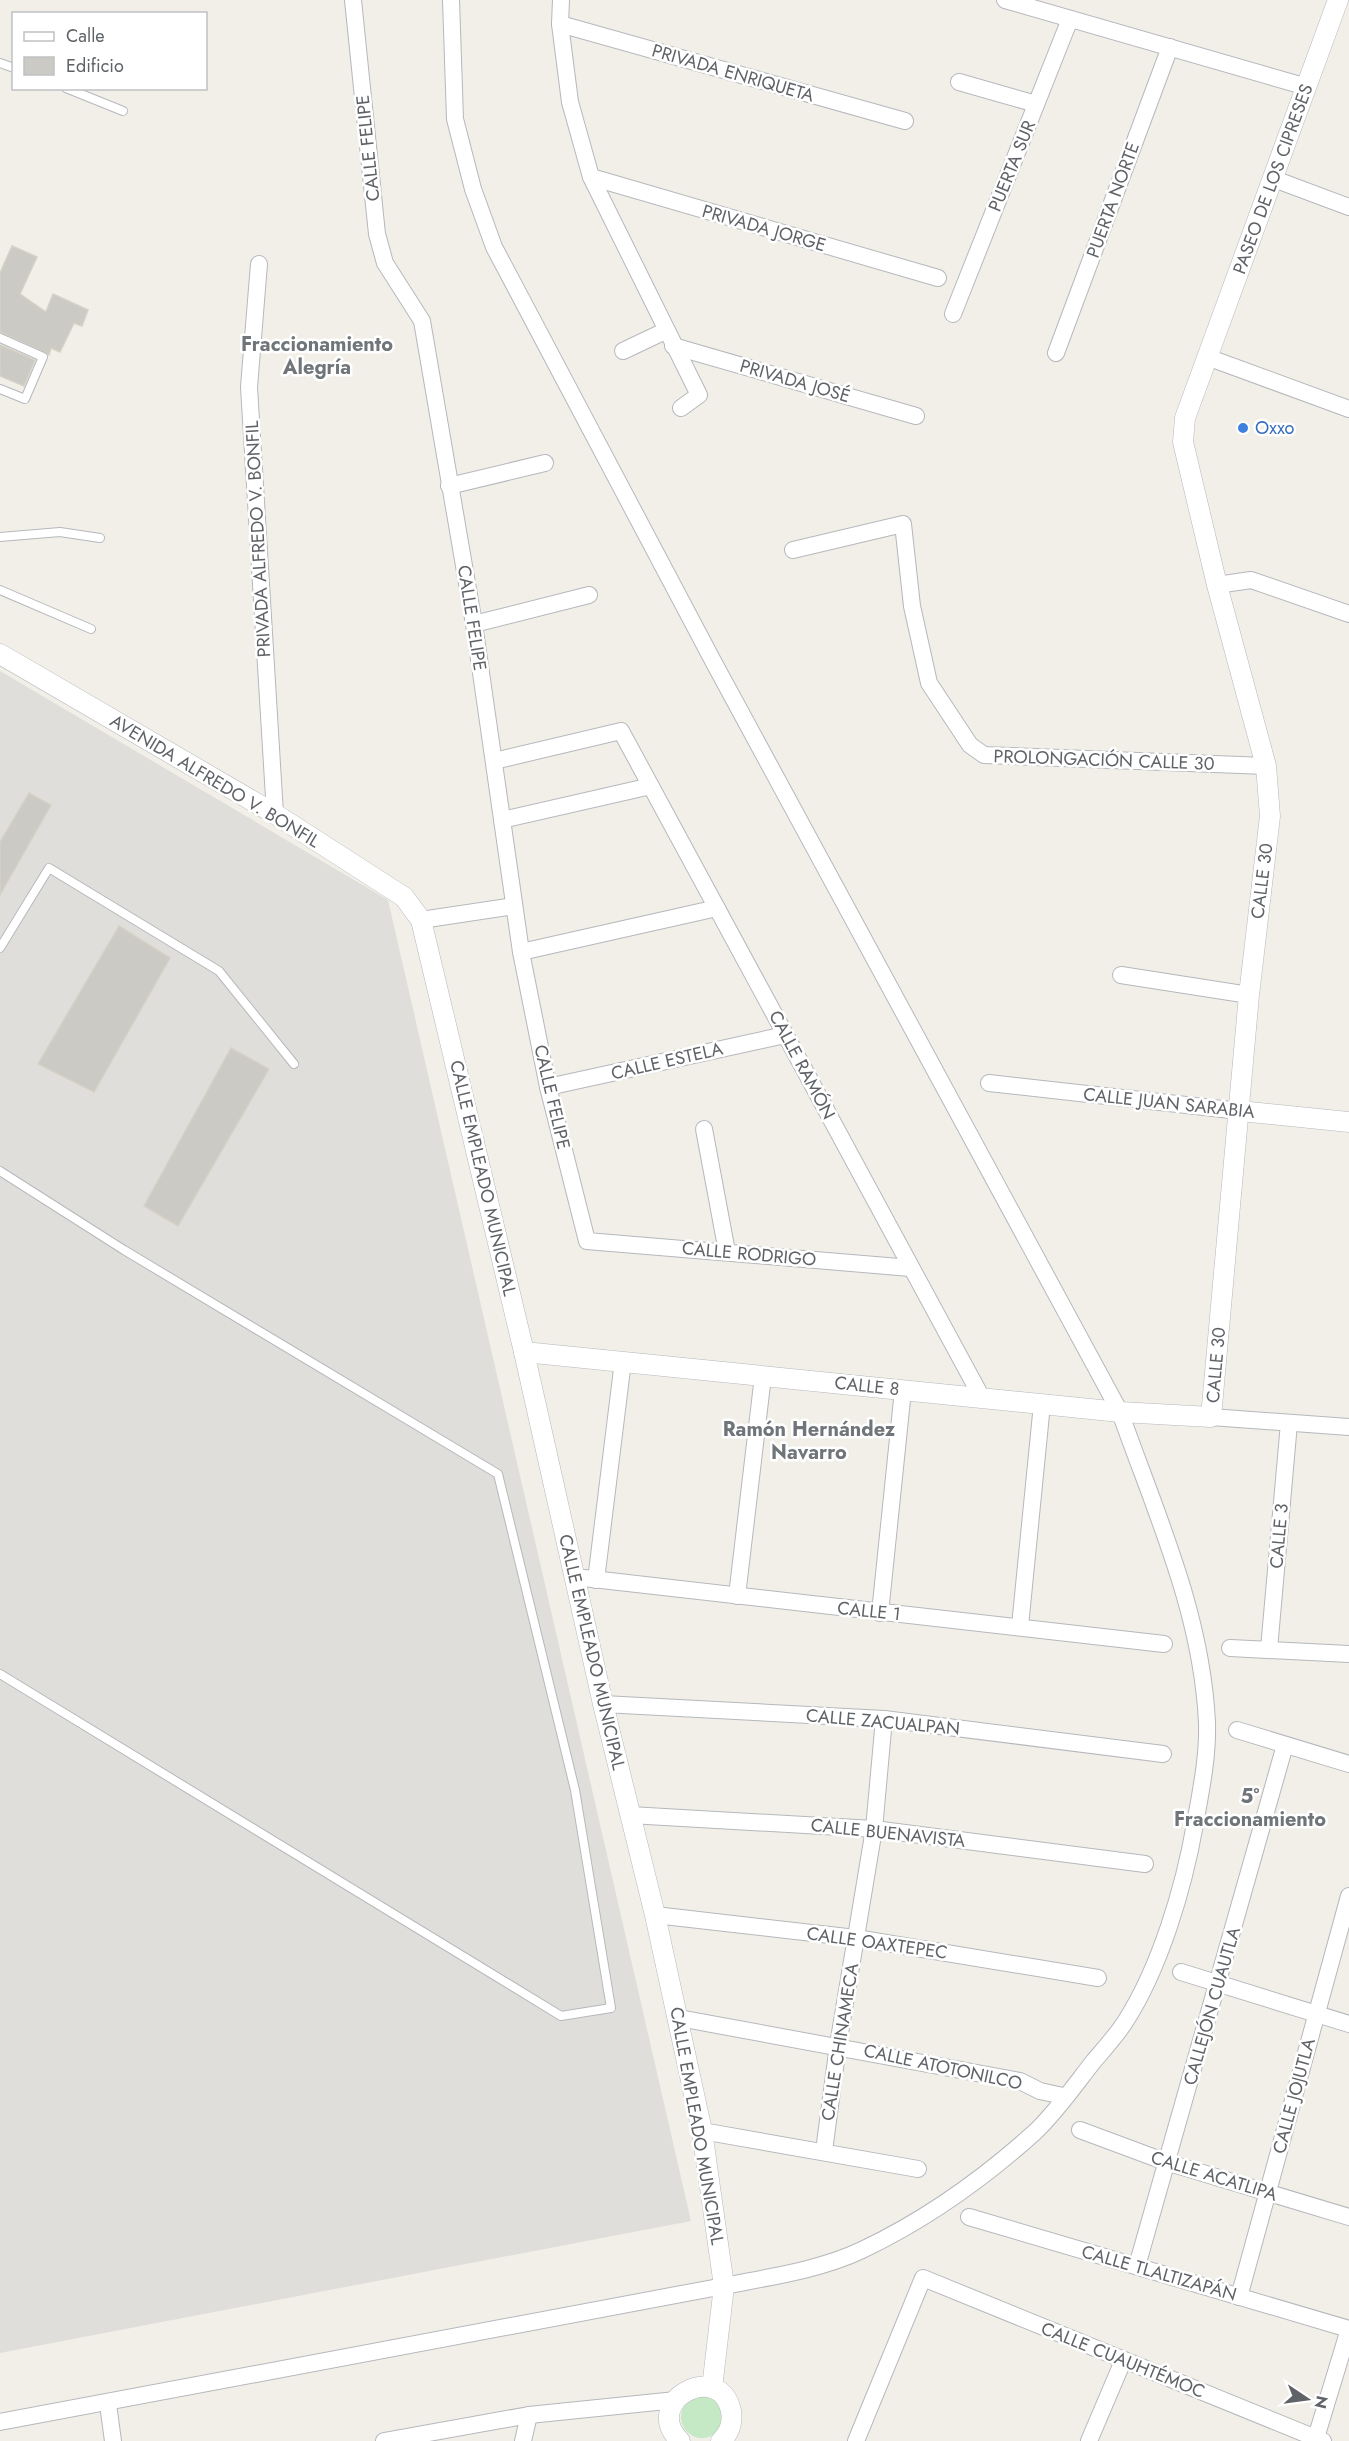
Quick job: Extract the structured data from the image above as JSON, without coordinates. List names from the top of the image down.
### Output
{
  "streets": {
    "street": [
      "PRIVADA ENRIQUETA",
      "CALLE FELIPE",
      "PUERTA SUR",
      "PASEO DE LOS CIPRESES",
      "PUERTA NORTE",
      "PRIVADA JORGE",
      "PRIVADA JOSÉ",
      "PRIVADA ALFREDO V. BONFIL",
      "PROLONGACIÓN CALLE 30",
      "AVENIDA ALFREDO V. BONFIL",
      "CALLE 30",
      "CALLE ESTELA",
      "CALLE RAMÓN",
      "CALLE JUAN SARABIA",
      "CALLE EMPLEADO MUNICIPAL",
      "CALLE RODRIGO",
      "CALLE 8",
      "CALLE 3",
      "CALLE 1",
      "CALLE ZACUALPAN",
      "CALLE BUENAVISTA",
      "CALLE OAXTEPEC",
      "CALLEJÓN CUAUTLA",
      "CALLE CHINAMECA",
      "CALLE ATOTONILCO",
      "CALLE JOJUTLA",
      "CALLE ACATLIPA",
      "CALLE TLALTIZAPÁN",
      "CALLE CUAUHTÉMOC"
    ]
  },
  "crossings": [
    ["CALLE FELIPE", "CALLE ESTELA"],
    ["CALLE FELIPE", "CALLE RAMÓN"],
    ["CALLE FELIPE", "CALLE RODRIGO"],
    ["PASEO DE LOS CIPRESES", "CALLE 30"],
    ["PRIVADA ALFREDO V. BONFIL", "AVENIDA ALFREDO V. BONFIL"],
    ["PROLONGACIÓN CALLE 30", "CALLE 30"],
    ["AVENIDA ALFREDO V. BONFIL", "CALLE EMPLEADO MUNICIPAL"],
    ["CALLE 30", "CALLE JUAN SARABIA"],
    ["CALLE 30", "CALLE 8"],
    ["CALLE ESTELA", "CALLE RAMÓN"],
    ["CALLE RAMÓN", "CALLE RODRIGO"],
    ["CALLE RAMÓN", "CALLE 8"],
    ["CALLE EMPLEADO MUNICIPAL", "CALLE 8"],
    ["CALLE EMPLEADO MUNICIPAL", "CALLE 1"],
    ["CALLE EMPLEADO MUNICIPAL", "CALLE ZACUALPAN"],
    ["CALLE EMPLEADO MUNICIPAL", "CALLE BUENAVISTA"],
    ["CALLE EMPLEADO MUNICIPAL", "CALLE OAXTEPEC"],
    ["CALLE EMPLEADO MUNICIPAL", "CALLE ATOTONILCO"],
    ["CALLE ZACUALPAN", "CALLE CHINAMECA"],
    ["CALLE BUENAVISTA", "CALLE CHINAMECA"],
    ["CALLE OAXTEPEC", "CALLE CHINAMECA"],
    ["CALLEJÓN CUAUTLA", "CALLE ACATLIPA"],
    ["CALLEJÓN CUAUTLA", "CALLE TLALTIZAPÁN"],
    ["CALLE CHINAMECA", "CALLE ATOTONILCO"],
    ["CALLE JOJUTLA", "CALLE ACATLIPA"],
    ["CALLE JOJUTLA", "CALLE TLALTIZAPÁN"]
  ],
  "districts": ["Fraccionamiento Alegría", "Ramón Hernández Navarro", "5° Fraccionamiento"],
  "places": ["Oxxo"],
  "legend": ["Calle", "Edificio"],
  "north": "right"
}
